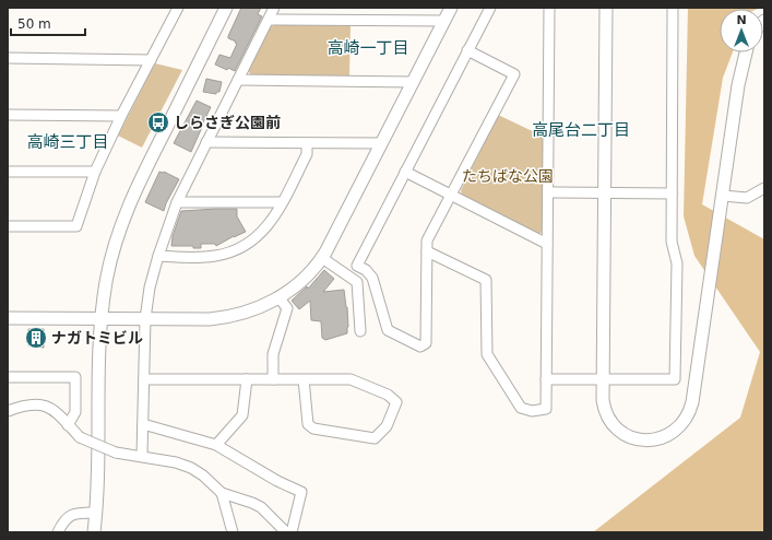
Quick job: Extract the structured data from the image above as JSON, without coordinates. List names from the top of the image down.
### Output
{
  "districts": ["高崎一丁目", "高尾台二丁目", "高崎三丁目"],
  "parks": ["たちばな公園"],
  "places": {
    "bus stop": ["しらさぎ公園前"],
    "building": ["ナガトミビル"]
  },
  "scale_bar": "50 m",
  "north": "top"
}
